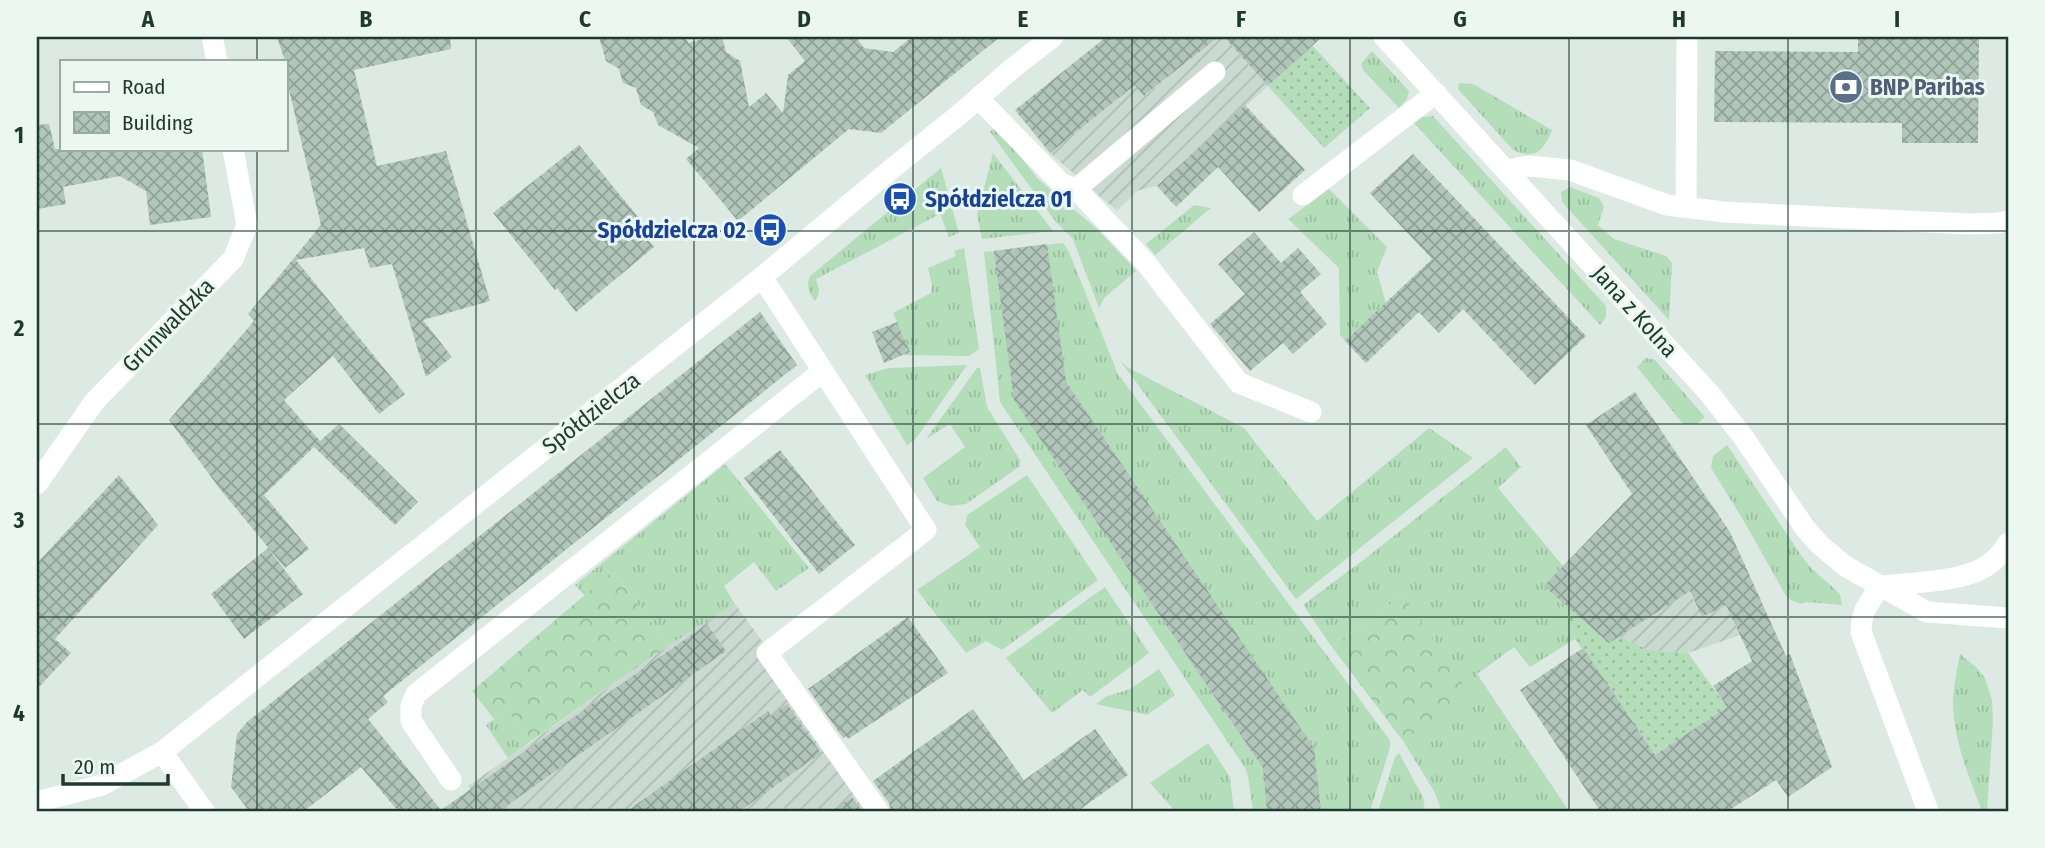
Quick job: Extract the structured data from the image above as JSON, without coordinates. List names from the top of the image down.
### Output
{
  "streets": {
    "street": ["Jana z Kolna", "Grunwaldzka", "Spółdzielcza"]
  },
  "places": {
    "bank": ["BNP Paribas"],
    "bus stop": ["Spółdzielcza 01", "Spółdzielcza 02"]
  },
  "legend": ["Road", "Building"],
  "scale_bar": "20 m",
  "grid": {
    "columns": [
      "A",
      "B",
      "C",
      "D",
      "E",
      "F",
      "G",
      "H",
      "I"
    ],
    "rows": [
      "1",
      "2",
      "3",
      "4"
    ]
  }
}
